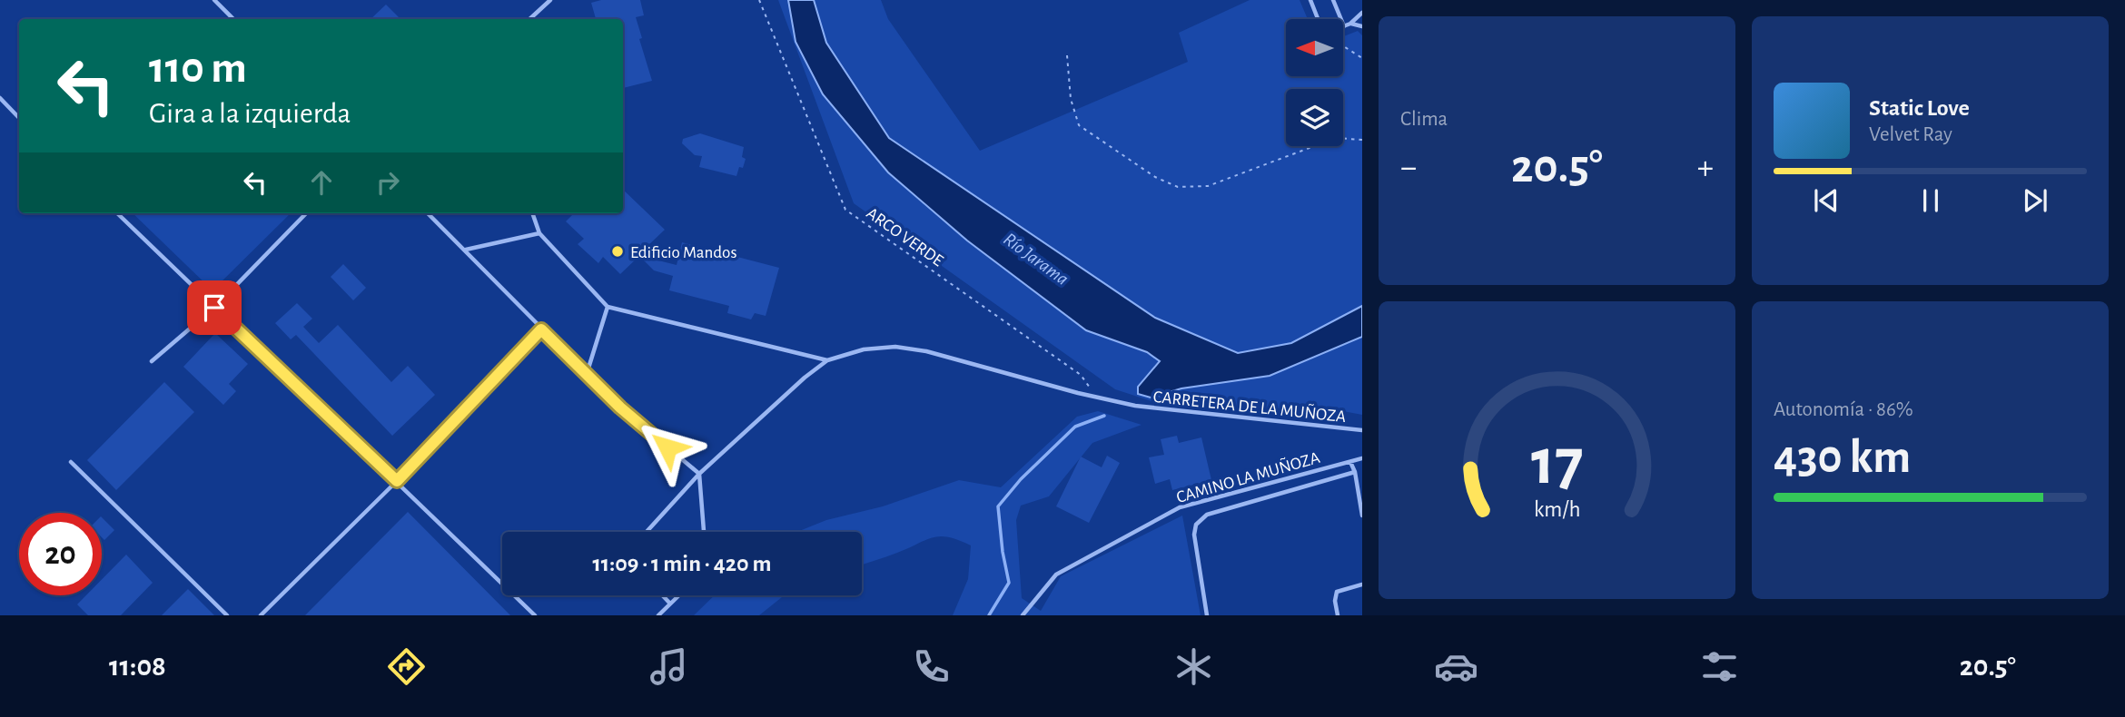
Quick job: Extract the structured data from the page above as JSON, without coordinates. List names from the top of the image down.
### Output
{
  "streets": {
    "lane": ["CARRETERA DE LA MUÑOZA", "CAMINO LA MUÑOZA"],
    "path": ["ARCO VERDE"]
  },
  "crossings": [
    ["ARCO VERDE", "CARRETERA DE LA MUÑOZA"]
  ],
  "water": ["Río Jarama"],
  "places": ["Edificio Mandos"],
  "north": "left",
  "page": {
    "tile": [
      "Clima",
      ["Autonomía · 86%", "430 km"]
    ],
    "turn": ["110 m", "Gira a la izquierda"],
    "song": ["Static Love", "Velvet Ray"],
    "heat": ["−", "20.5°", "+"],
    "limit": "20",
    "trip": "11:09 · 1 min · 420 m",
    "tabs": ["11:08", "20.5°"],
    "gauge": ["17", "km/h"]
  }
}
